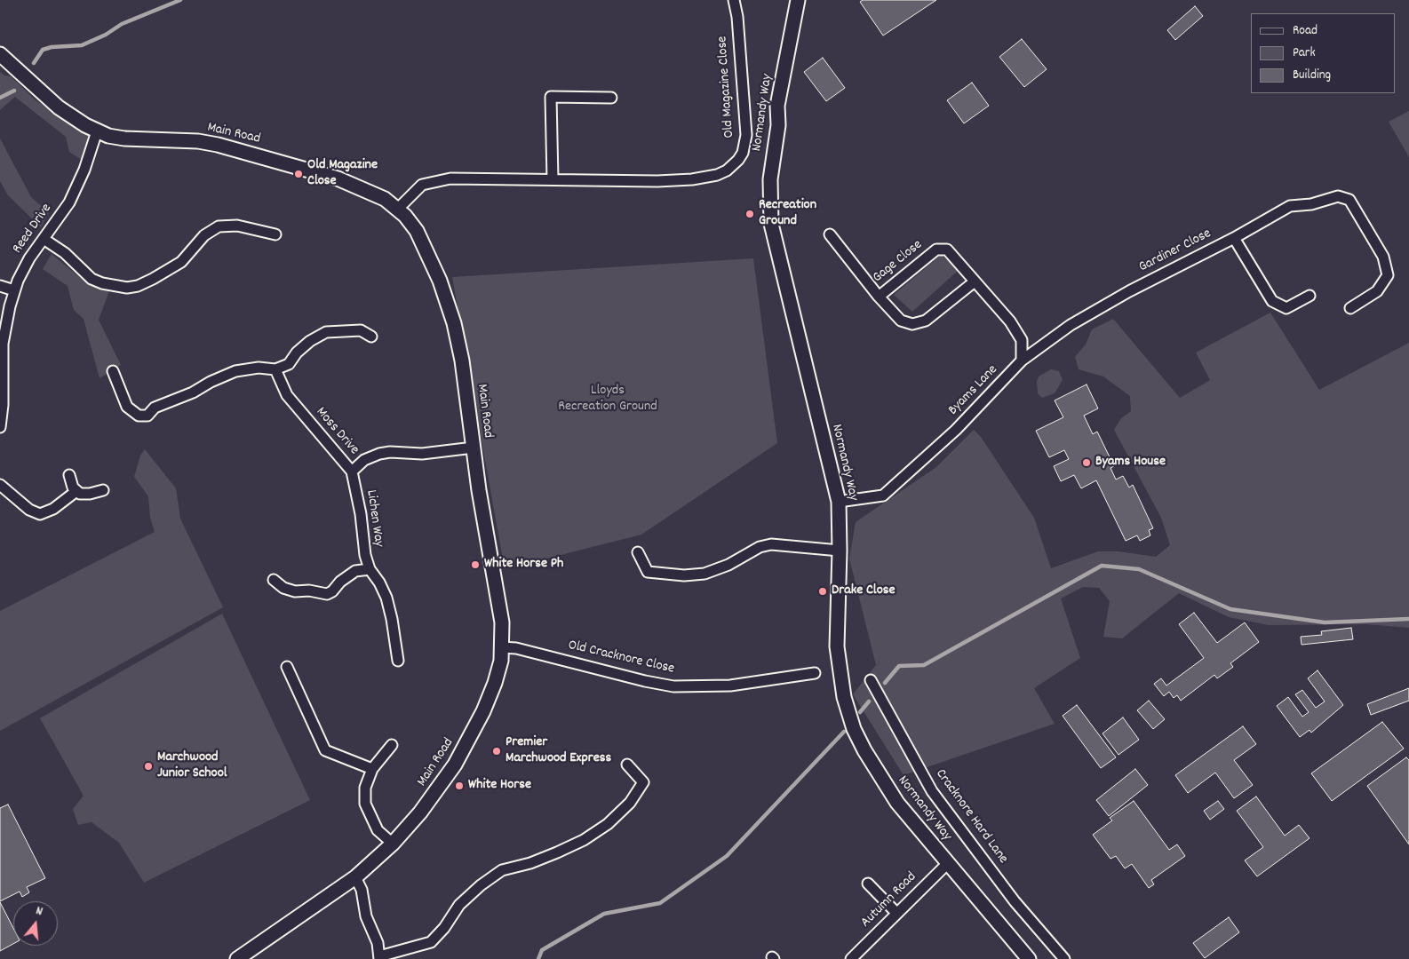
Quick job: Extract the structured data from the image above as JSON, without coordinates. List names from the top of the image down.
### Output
{
  "streets": {
    "street": [
      "Old Magazine Close",
      "Normandy Way",
      "Main Road",
      "Reed Drive",
      "Gardiner Close",
      "Gage Close",
      "Byams Lane",
      "Moss Drive",
      "Lichen Way",
      "Old Cracknore Close",
      "Cracknore Hard Lane",
      "Autumn Road"
    ]
  },
  "crossings": [
    ["Old Magazine Close", "Main Road"],
    ["Normandy Way", "Byams Lane"],
    ["Normandy Way", "Autumn Road"],
    ["Main Road", "Reed Drive"],
    ["Main Road", "Moss Drive"],
    ["Main Road", "Old Cracknore Close"],
    ["Gardiner Close", "Byams Lane"],
    ["Gage Close", "Byams Lane"],
    ["Moss Drive", "Lichen Way"]
  ],
  "parks": ["Lloyds Recreation Ground"],
  "places": [
    "Old Magazine Close",
    "Recreation Ground",
    "Byams House",
    "White Horse Ph",
    "Drake Close",
    "Premier Marchwood Express",
    "Marchwood Junior School",
    "White Horse"
  ],
  "legend": ["Road", "Park", "Building"],
  "north": "top"
}
